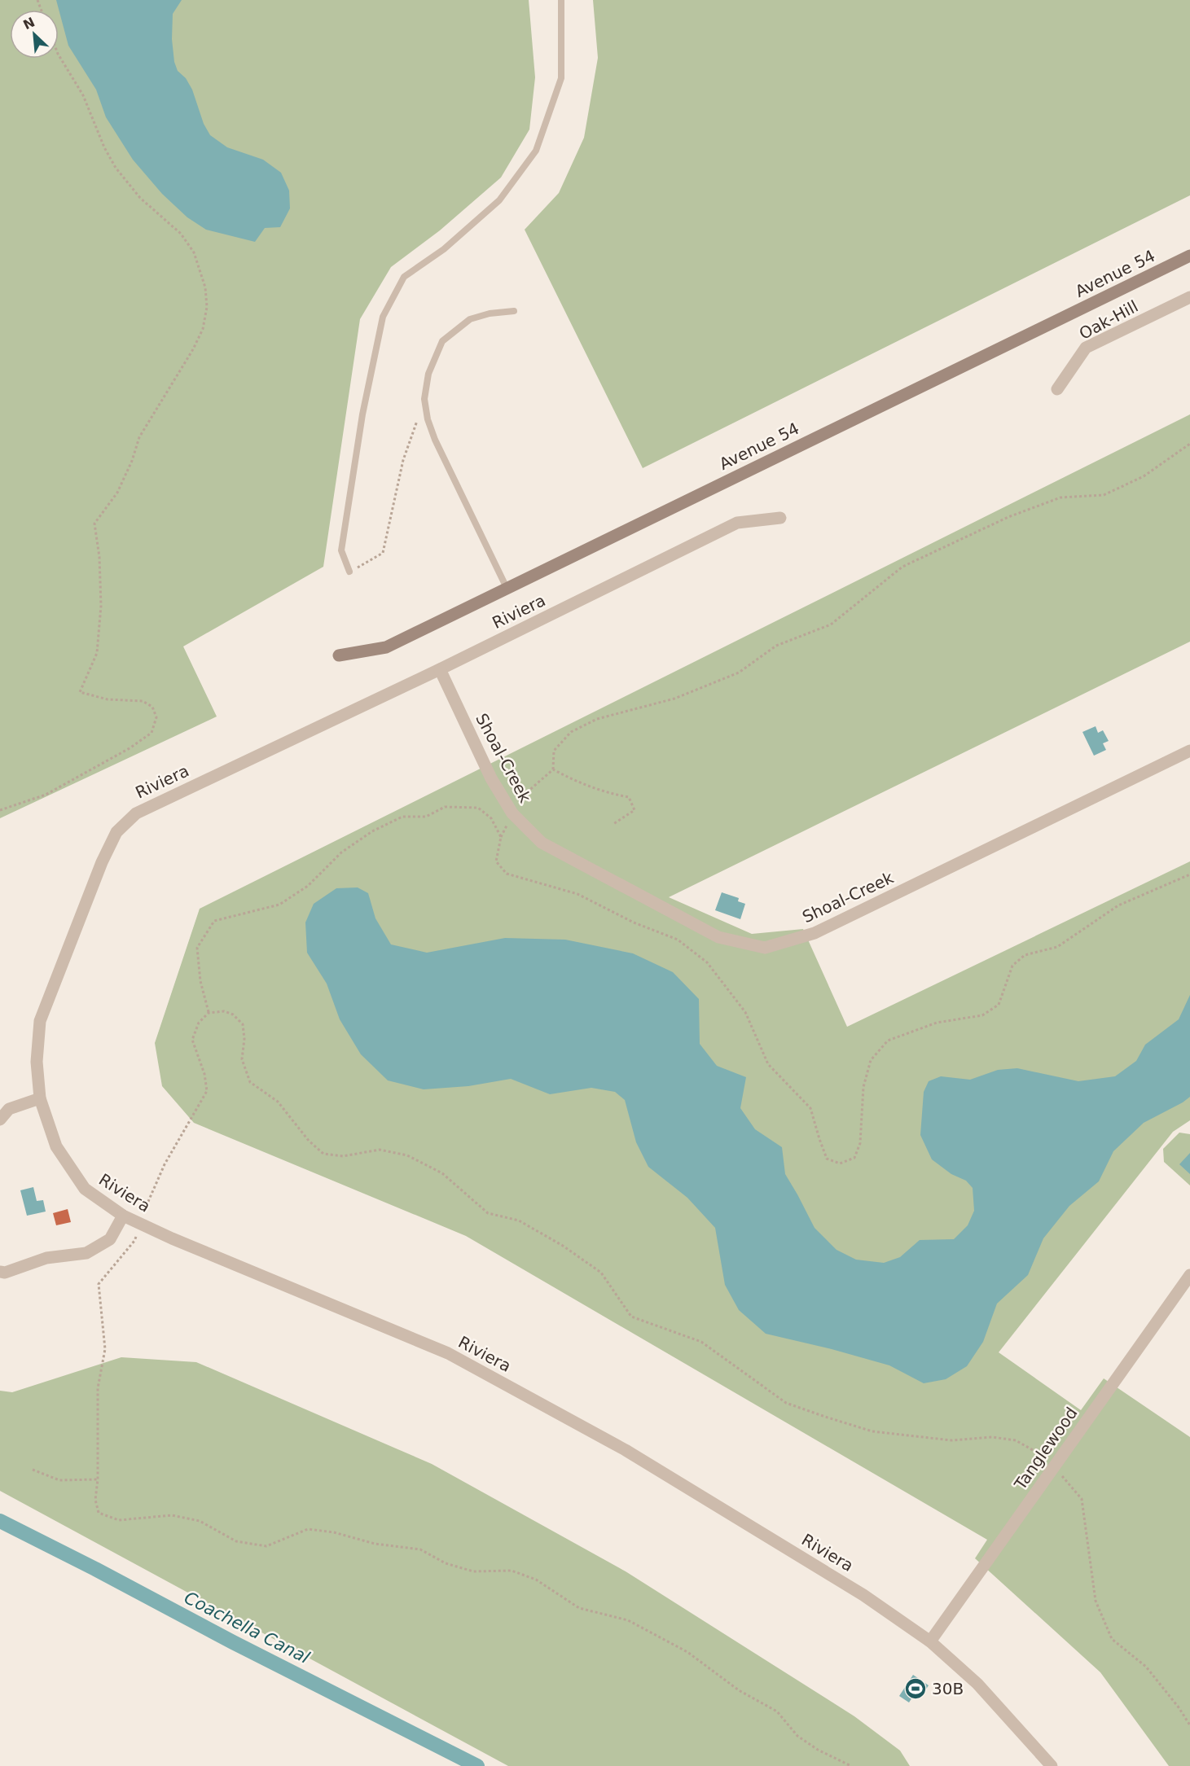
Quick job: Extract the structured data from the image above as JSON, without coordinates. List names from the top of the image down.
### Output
{
  "streets": {
    "street": [
      "Avenue 54",
      "Oak-Hill",
      "Riviera",
      "Shoal-Creek",
      "Tanglewood"
    ]
  },
  "crossings": [
    ["Riviera", "Shoal-Creek"],
    ["Riviera", "Tanglewood"]
  ],
  "water": ["Coachella Canal"],
  "places": {
    "sports": ["30B"]
  },
  "north": "top left"
}
